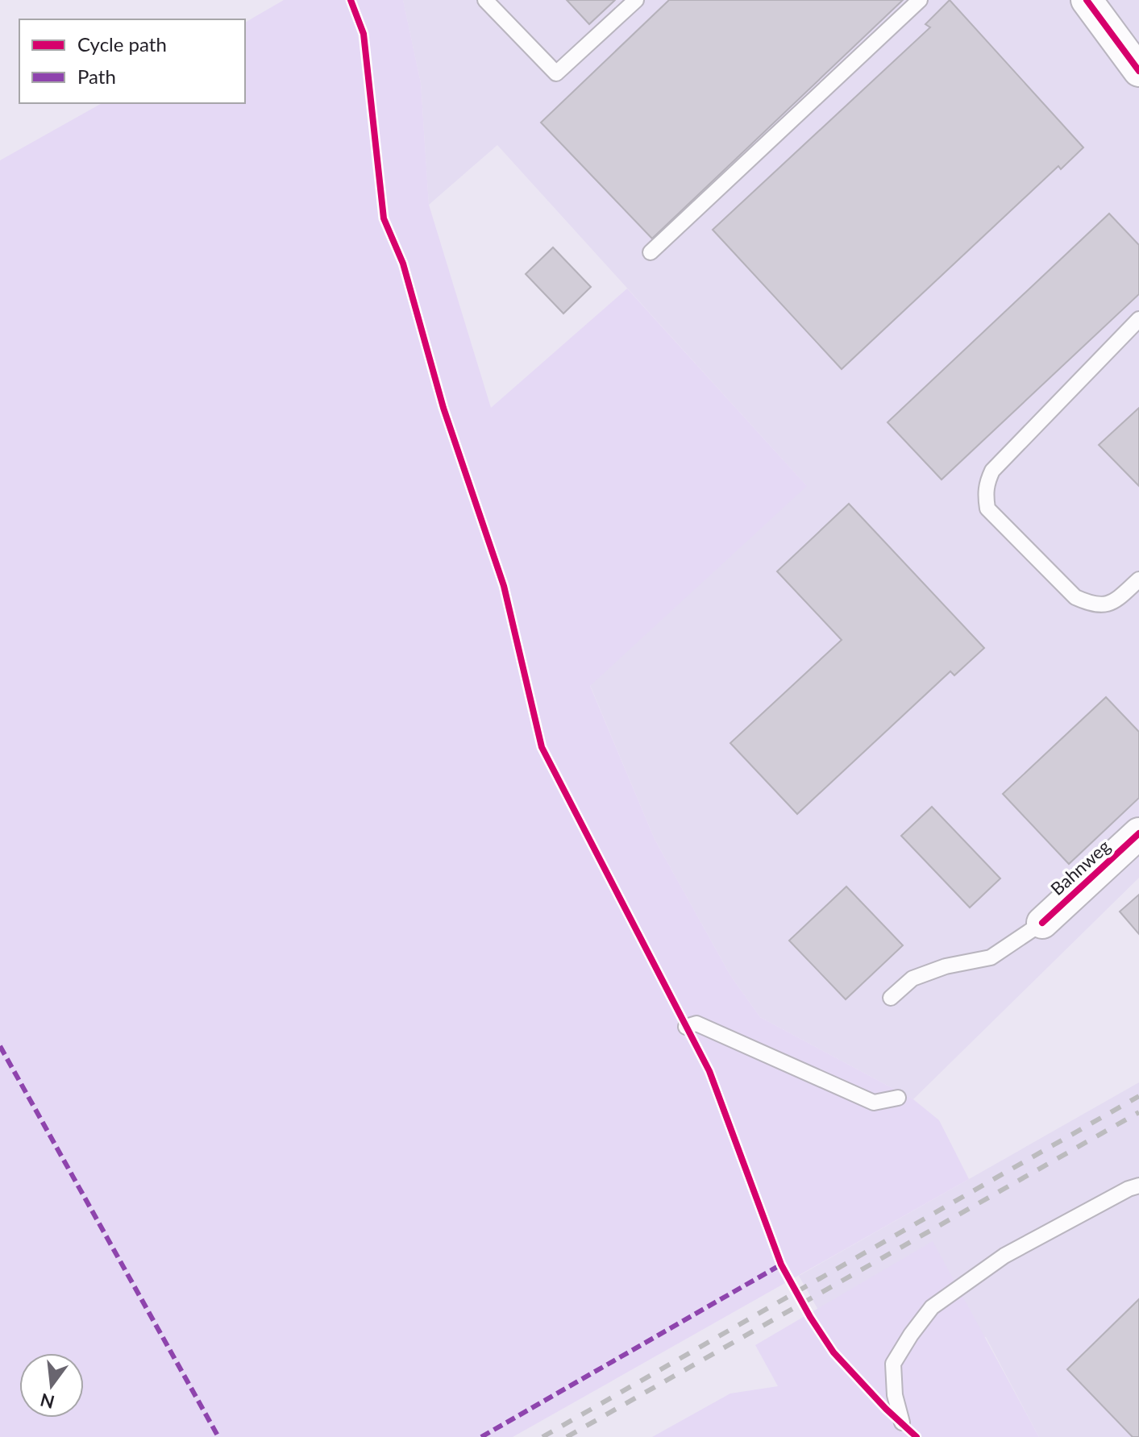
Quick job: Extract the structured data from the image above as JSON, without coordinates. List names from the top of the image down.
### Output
{
  "streets": {
    "street": ["Bahnweg"]
  },
  "legend": ["Cycle path", "Path"],
  "north": "bottom"
}
